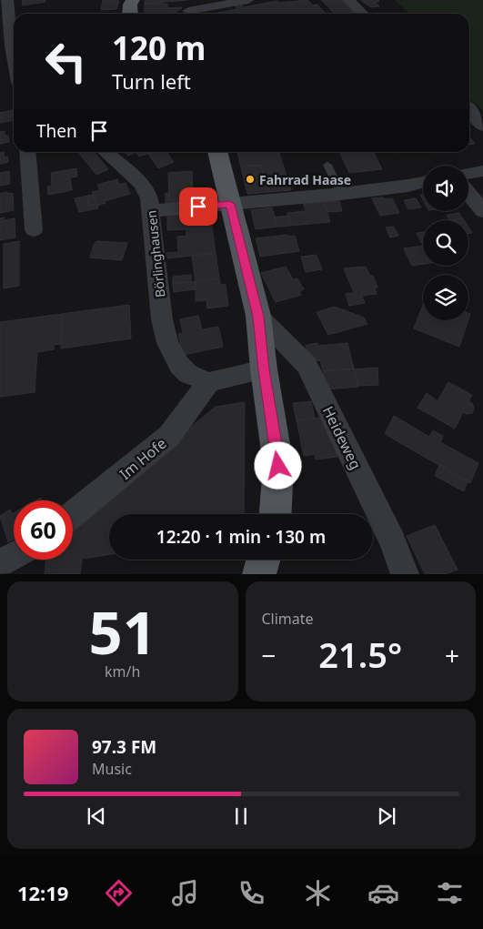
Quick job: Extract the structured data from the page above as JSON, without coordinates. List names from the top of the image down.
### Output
{
  "streets": {
    "street": ["Börlinghausen", "Heideweg", "Im Hofe"]
  },
  "crossings": [
    ["Börlinghausen", "Im Hofe"]
  ],
  "places": ["Fahrrad Haase"],
  "page": {
    "turn": ["120 m", "Turn left"],
    "then": "Then",
    "limit": "60",
    "trip": "12:20 · 1 min · 130 m",
    "tile": [
      ["51", "km/h"],
      "Climate"
    ],
    "heat": ["−", "21.5°", "+"],
    "song": ["97.3 FM", "Music"],
    "tabs": "12:19"
  }
}
